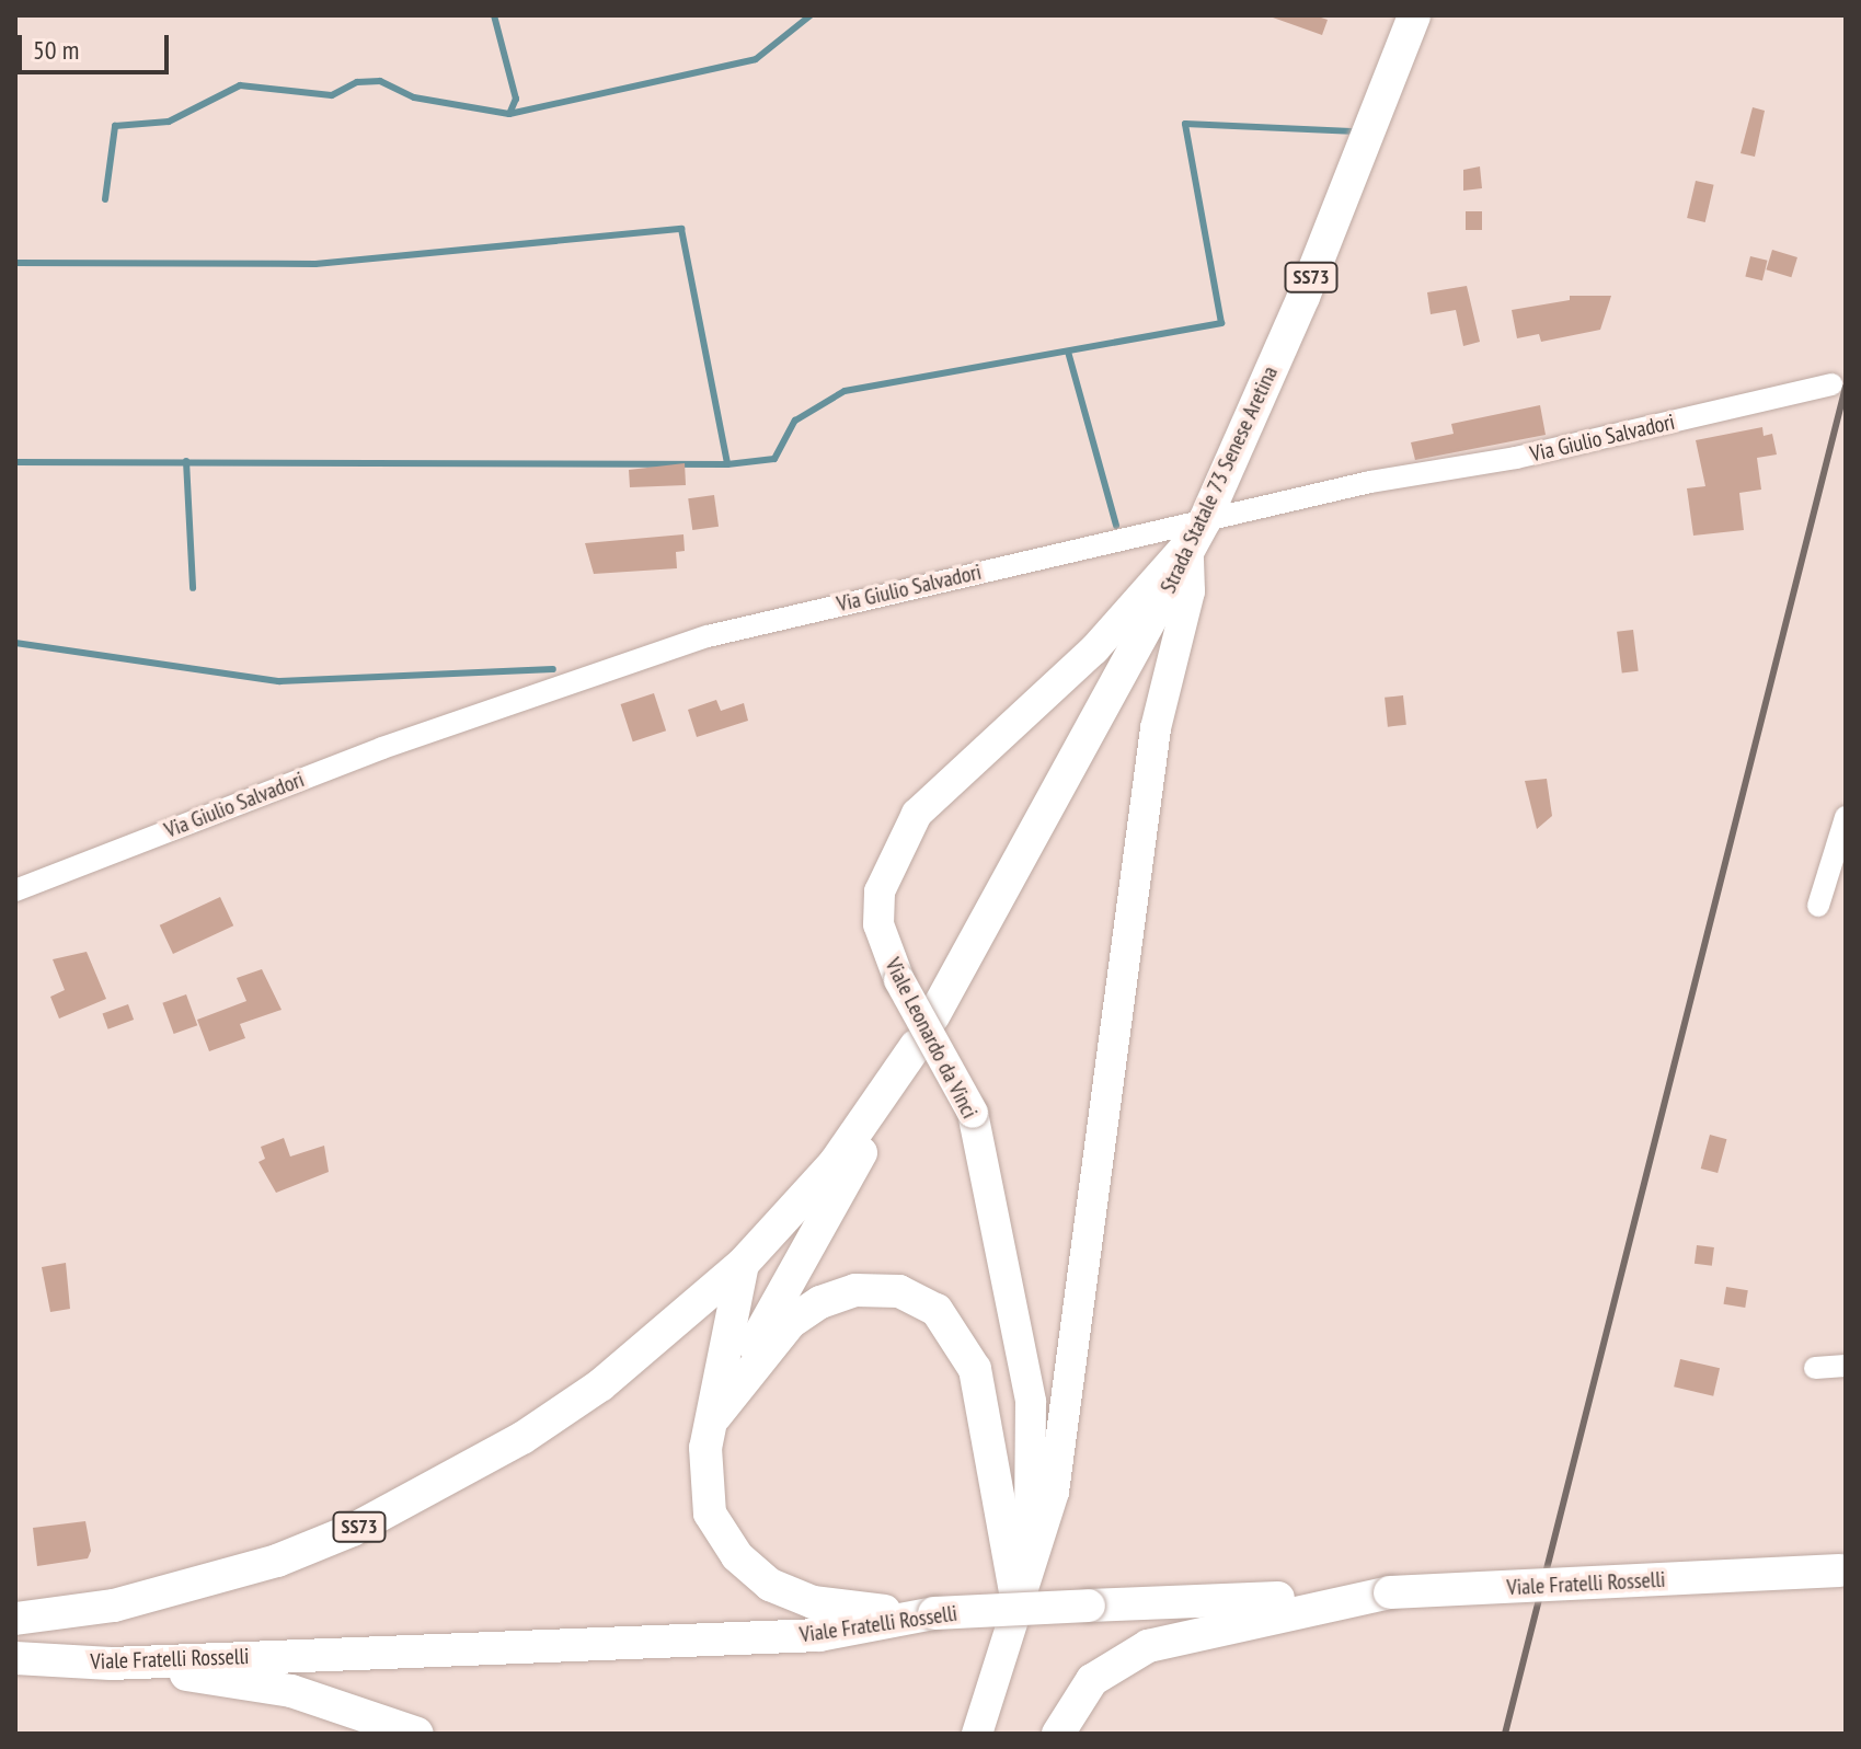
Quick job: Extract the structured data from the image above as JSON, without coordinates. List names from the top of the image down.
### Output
{
  "streets": {
    "main road": [
      "SS73",
      "Strada Statale 73 Senese Aretina",
      "Viale Leonardo da Vinci",
      "Viale Fratelli Rosselli"
    ],
    "street": ["Via Giulio Salvadori"]
  },
  "crossings": [
    ["Via Giulio Salvadori", "Strada Statale 73 Senese Aretina"],
    ["Via Giulio Salvadori", "Viale Leonardo da Vinci"],
    ["Strada Statale 73 Senese Aretina", "Viale Leonardo da Vinci"]
  ],
  "scale_bar": "50 m"
}
